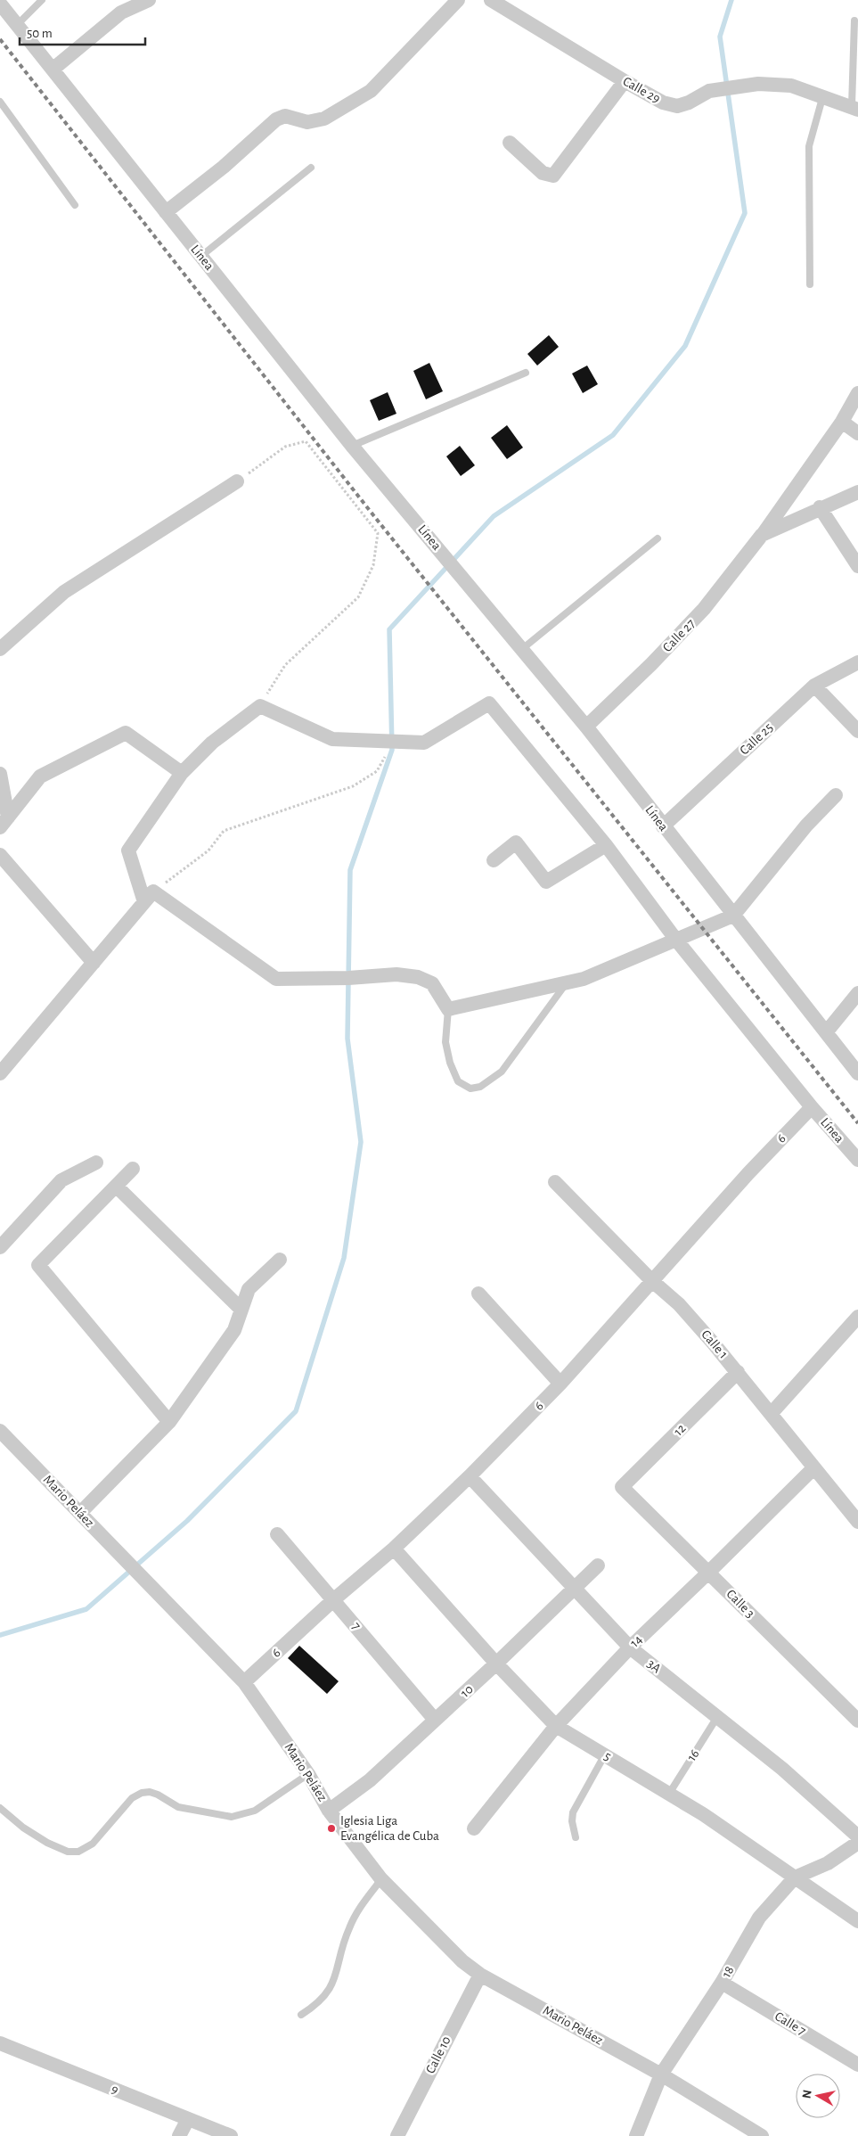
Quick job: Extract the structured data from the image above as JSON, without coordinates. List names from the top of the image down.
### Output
{
  "streets": {
    "street": [
      "Calle 29",
      "Línea",
      "Calle 27",
      "Calle 25",
      "6",
      "Calle 1",
      "12",
      "Mario Peláez",
      "Calle 3",
      "7",
      "14",
      "3A",
      "10",
      "5",
      "18",
      "Calle 7",
      "Calle 10",
      "9"
    ],
    "lane": ["16"]
  },
  "crossings": [
    ["Línea", "Calle 27"],
    ["Línea", "Calle 25"],
    ["Línea", "6"],
    ["6", "Calle 1"],
    ["6", "Mario Peláez"],
    ["6", "7"],
    ["6", "3A"],
    ["6", "5"],
    ["Calle 1", "12"],
    ["Calle 1", "14"],
    ["12", "Calle 3"],
    ["Mario Peláez", "10"],
    ["Mario Peláez", "18"],
    ["Mario Peláez", "Calle 10"],
    ["Calle 3", "14"],
    ["7", "10"],
    ["14", "3A"],
    ["14", "5"],
    ["3A", "10"],
    ["3A", "16"],
    ["10", "5"],
    ["16", "5"],
    ["5", "18"],
    ["18", "Calle 7"]
  ],
  "places": ["Iglesia Liga Evangélica de Cuba"],
  "scale_bar": "50 m",
  "north": "left"
}
